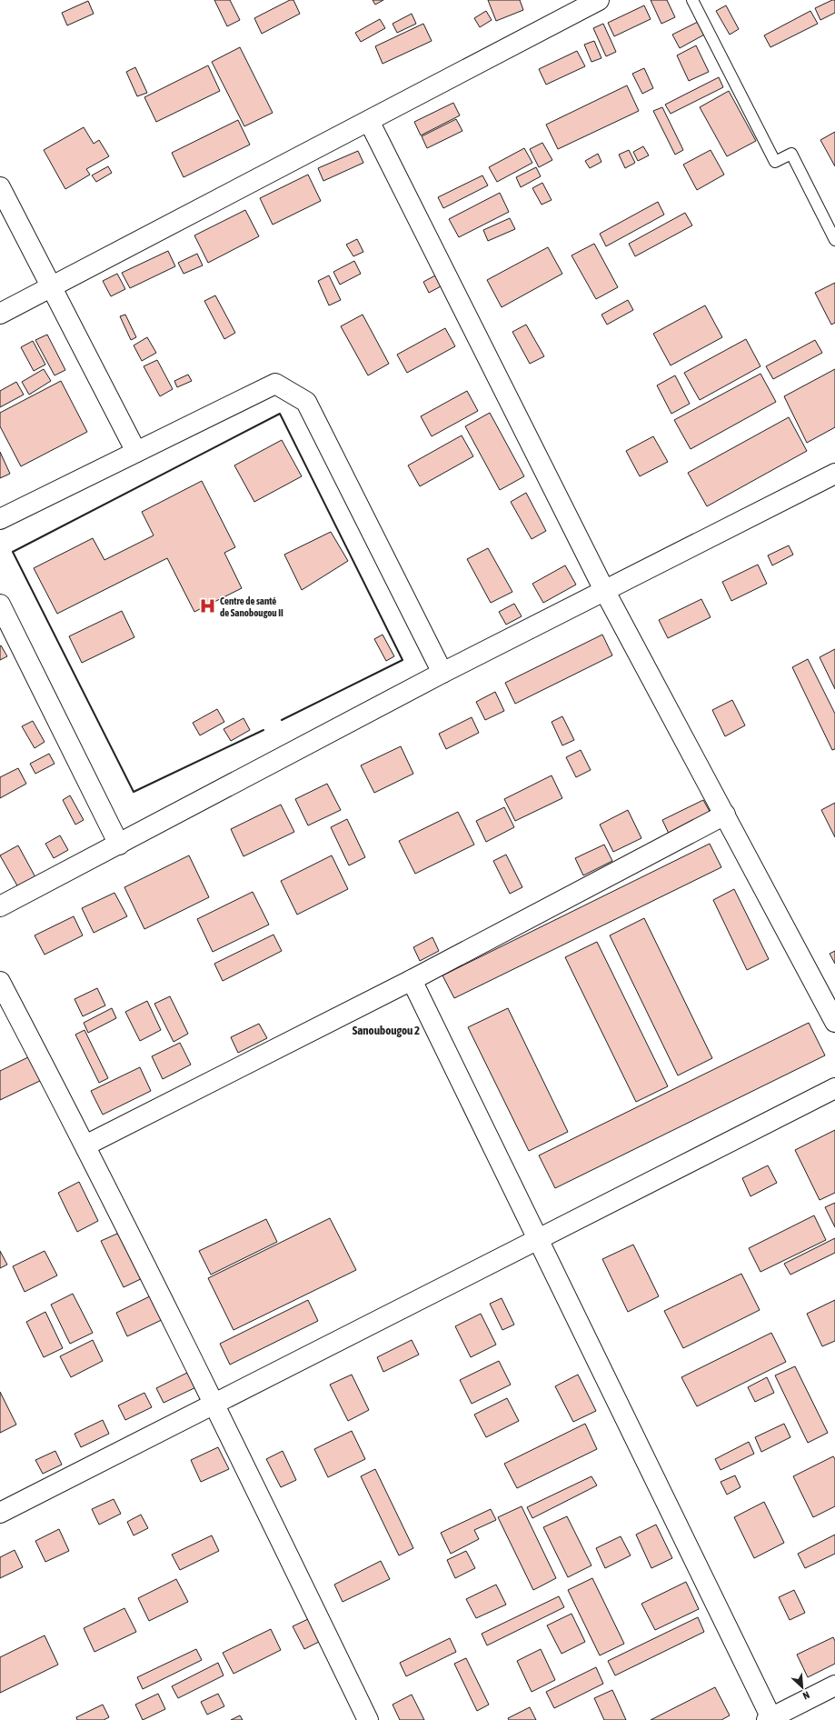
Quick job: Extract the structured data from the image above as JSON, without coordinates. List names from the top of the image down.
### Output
{
  "districts": ["Sanoubougou 2"],
  "places": {
    "hospital": ["Centre de santé de Sanobougou II"]
  },
  "north": "bottom right"
}
